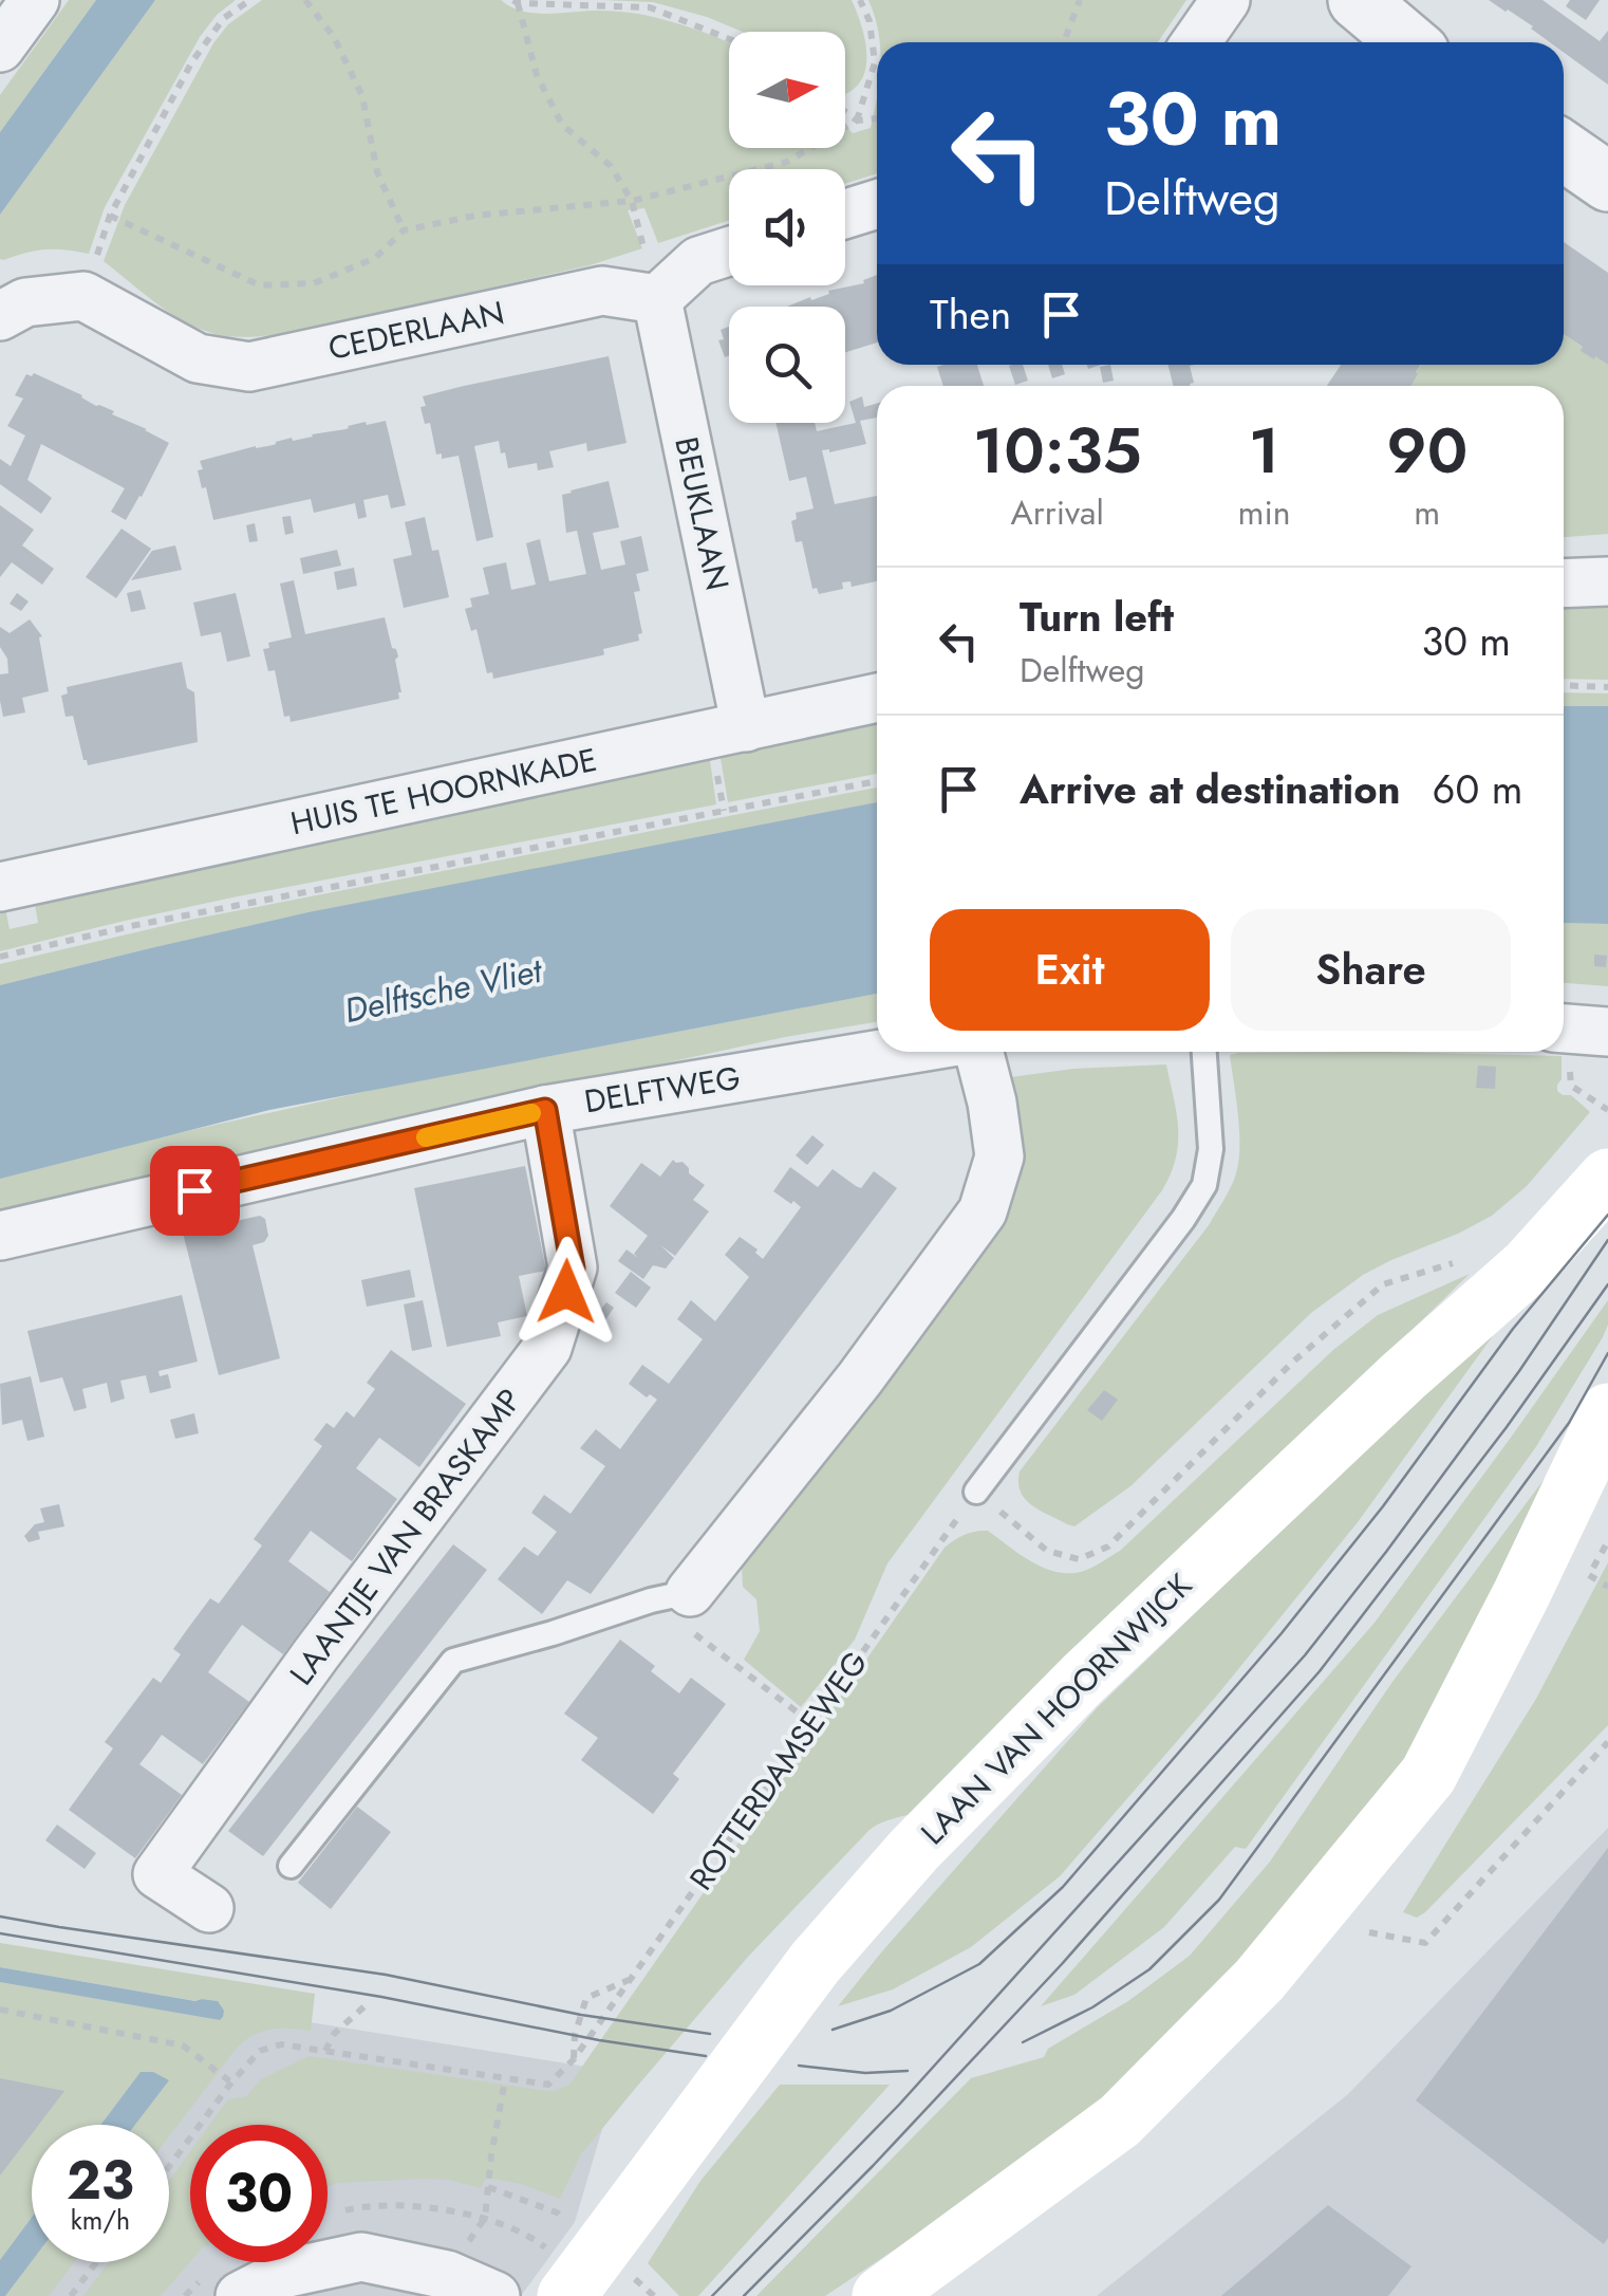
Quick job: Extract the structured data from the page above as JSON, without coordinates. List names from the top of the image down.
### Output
{
  "streets": {
    "main road": ["LAAN VAN HOORNWIJCK"],
    "street": [
      "CEDERLAAN",
      "BEUKLAAN",
      "HUIS TE HOORNKADE",
      "DELFTWEG",
      "LAANTJE VAN BRASKAMP"
    ],
    "path": ["ROTTERDAMSEWEG"]
  },
  "crossings": [
    ["CEDERLAAN", "BEUKLAAN"],
    ["BEUKLAAN", "HUIS TE HOORNKADE"],
    ["DELFTWEG", "LAANTJE VAN BRASKAMP"]
  ],
  "water": ["Delftsche Vliet"],
  "north": "right",
  "page": {
    "turn": ["30 m", "Delftweg"],
    "then": "Then",
    "eta": [
      "10:35",
      "Arrival",
      "1",
      "min",
      "90",
      "m"
    ],
    "list": [
      {
        "name": "Turn left",
        "note": "Delftweg",
        "value": "30 m"
      },
      {
        "name": "Arrive at destination",
        "value": "60 m"
      }
    ],
    "buttons": ["Exit", "Share"],
    "speed": "23 km/h",
    "limit": "30"
  }
}
